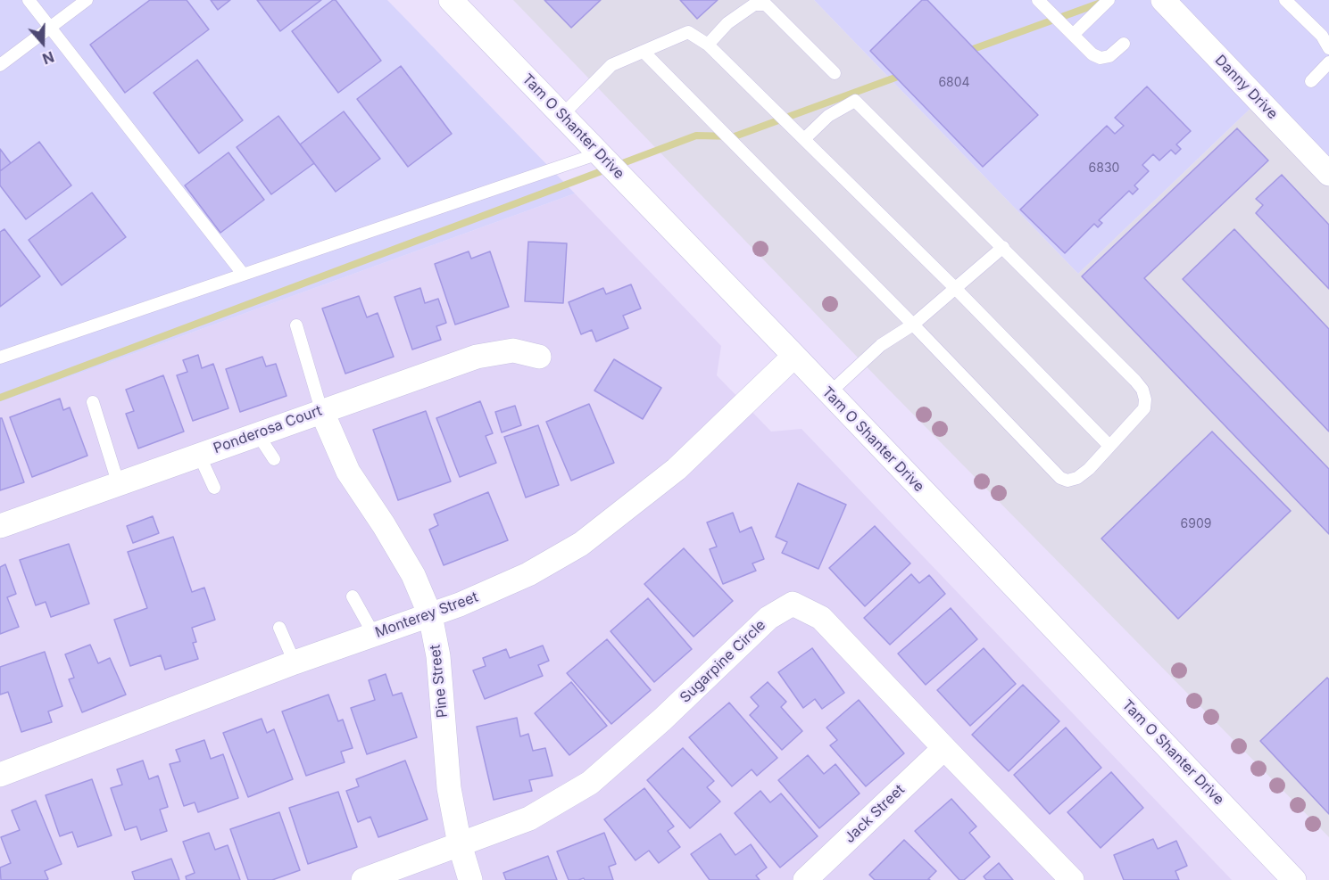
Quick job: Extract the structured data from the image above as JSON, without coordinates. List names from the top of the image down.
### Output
{
  "streets": {
    "street": [
      "Danny Drive",
      "Tam O Shanter Drive",
      "Ponderosa Court",
      "Monterey Street",
      "Sugarpine Circle",
      "Pine Street",
      "Jack Street"
    ]
  },
  "crossings": [
    ["Tam O Shanter Drive", "Monterey Street"],
    ["Ponderosa Court", "Pine Street"],
    ["Monterey Street", "Pine Street"],
    ["Sugarpine Circle", "Pine Street"],
    ["Sugarpine Circle", "Jack Street"]
  ],
  "house_numbers": ["6804", "6830", "6909"],
  "north": "bottom"
}
